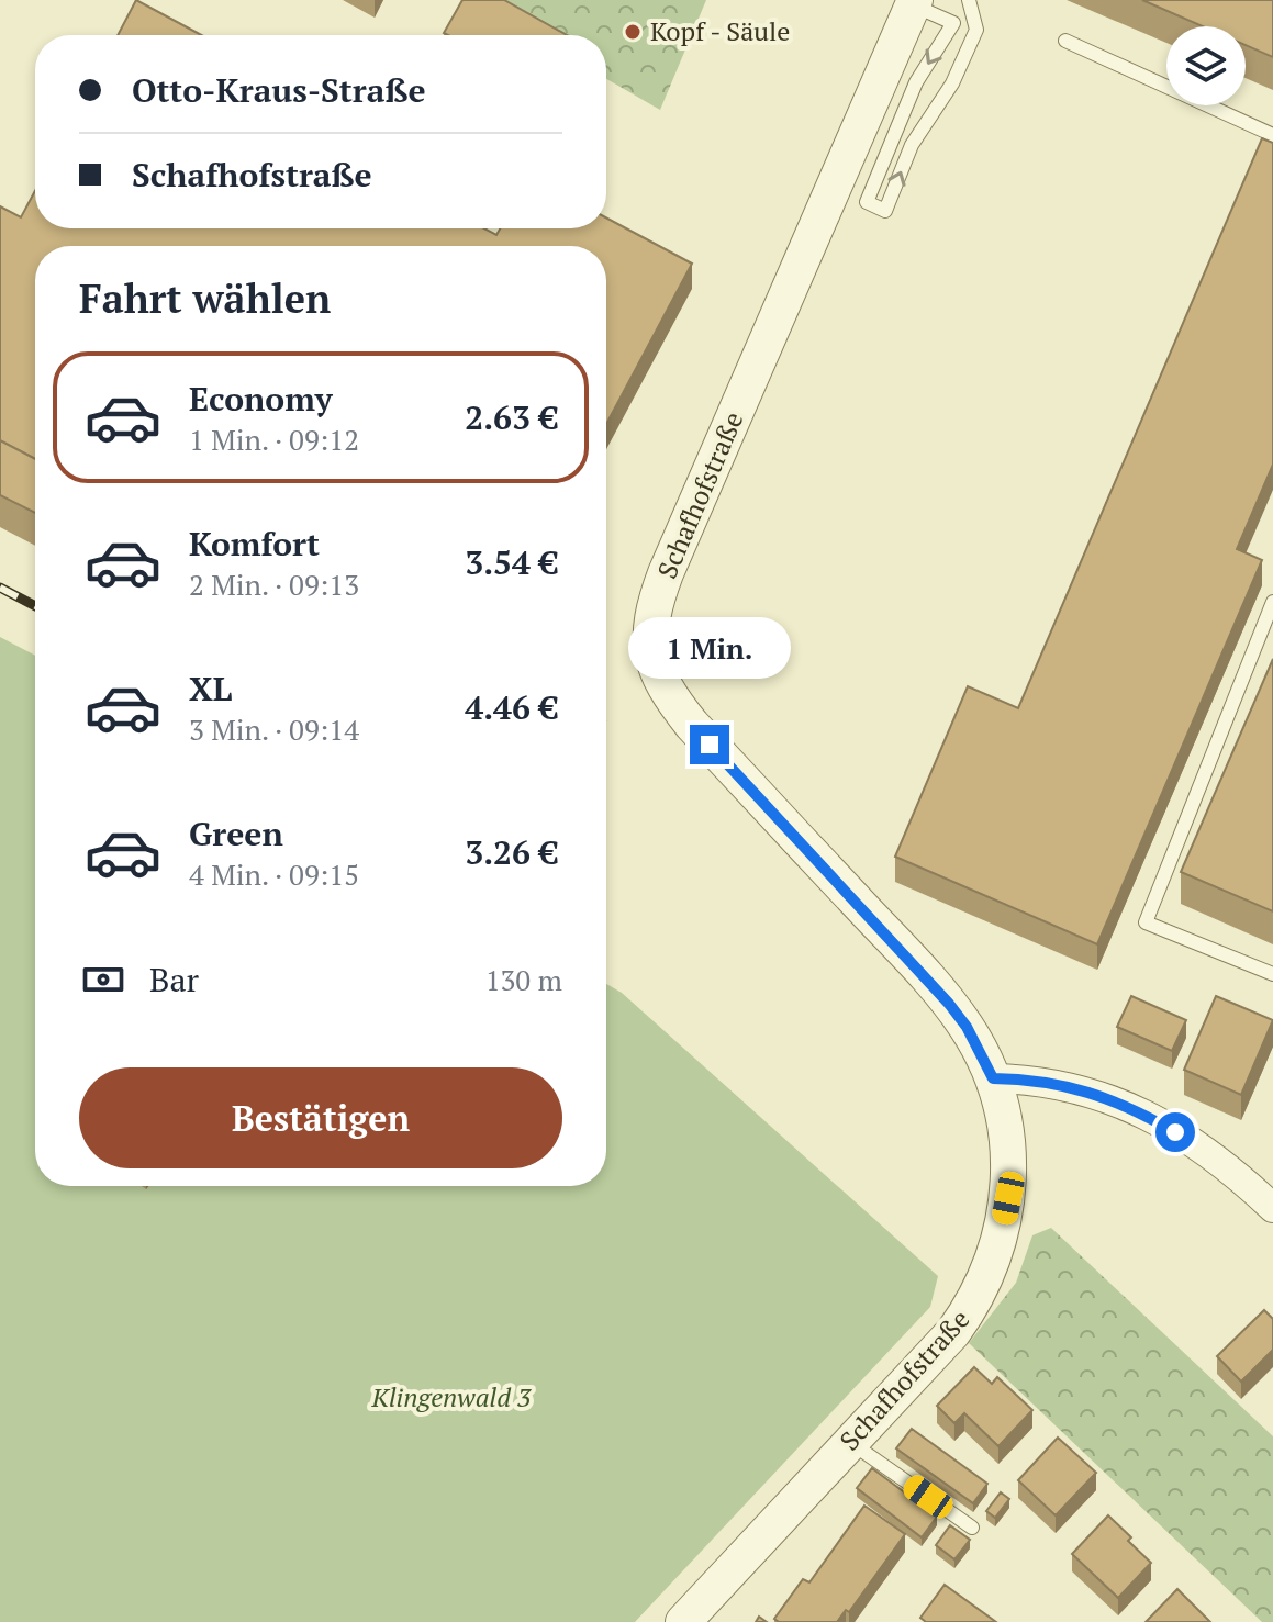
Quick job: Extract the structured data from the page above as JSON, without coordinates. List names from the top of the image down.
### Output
{
  "streets": {
    "street": ["Schafhofstraße"]
  },
  "parks": ["Klingenwald 3"],
  "places": ["Kopf - Säule"],
  "page": {
    "banner": ["Otto-Kraus-Straße", "Schafhofstraße"],
    "heading": "Fahrt wählen",
    "list": [
      {
        "name": "Economy",
        "note": "1 Min. · 09:12",
        "value": "2.63 €"
      },
      {
        "name": "Komfort",
        "note": "2 Min. · 09:13",
        "value": "3.54 €"
      },
      {
        "name": "XL",
        "note": "3 Min. · 09:14",
        "value": "4.46 €"
      },
      {
        "name": "Green",
        "note": "4 Min. · 09:15",
        "value": "3.26 €"
      }
    ],
    "bubble": "1 Min.",
    "pay": ["Bar", "130 m"],
    "buttons": "Bestätigen"
  }
}
